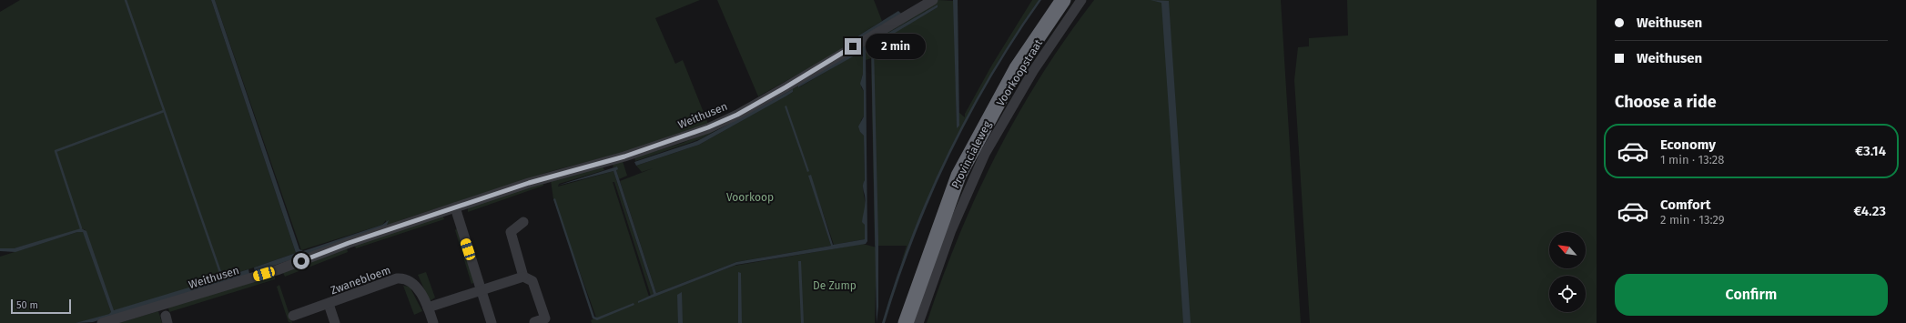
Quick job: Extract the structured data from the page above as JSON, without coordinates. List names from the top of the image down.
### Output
{
  "streets": {
    "highway": ["Provincialeweg"],
    "street": ["Voorkoopstraat", "Weithusen", "Zwanebloem"]
  },
  "parks": ["Voorkoop", "De Zump"],
  "scale_bar": "50 m",
  "north": "top left",
  "page": {
    "banner": ["Weithusen", "Weithusen"],
    "bubble": "2 min",
    "heading": "Choose a ride",
    "list": [
      {
        "name": "Economy",
        "note": "1 min · 13:28",
        "value": "€3.14"
      },
      {
        "name": "Comfort",
        "note": "2 min · 13:29",
        "value": "€4.23"
      }
    ],
    "buttons": "Confirm",
    "scale": "50 m"
  }
}
